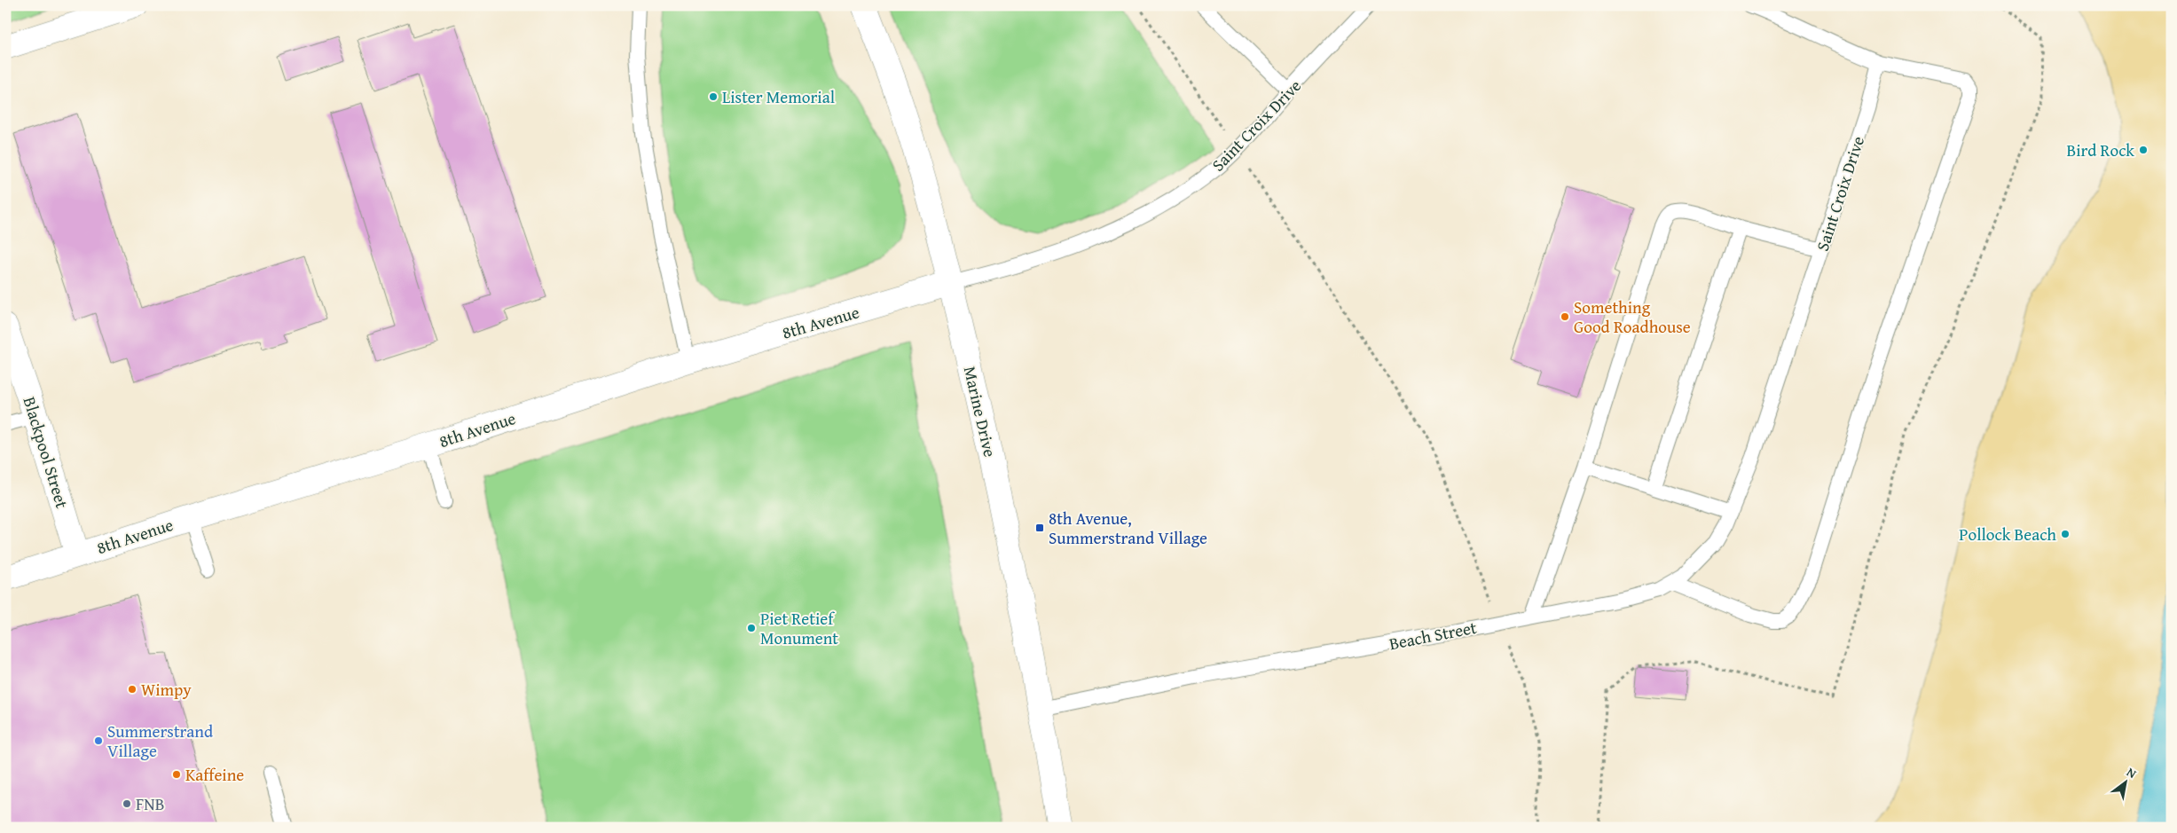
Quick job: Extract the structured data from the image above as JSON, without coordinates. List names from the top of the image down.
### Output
{
  "streets": {
    "street": ["8th Avenue", "Marine Drive", "Blackpool Street"],
    "lane": ["Saint Croix Drive", "Beach Street"]
  },
  "crossings": [
    ["Saint Croix Drive", "8th Avenue"],
    ["Saint Croix Drive", "Marine Drive"],
    ["Saint Croix Drive", "Beach Street"],
    ["8th Avenue", "Marine Drive"],
    ["8th Avenue", "Blackpool Street"],
    ["Marine Drive", "Beach Street"]
  ],
  "places": {
    "other": [
      "Lister Memorial",
      "Bird Rock",
      "Something Good Roadhouse",
      "Pollock Beach",
      "Piet Retief Monument",
      "Wimpy",
      "Summerstrand Village",
      "Kaffeine",
      "FNB"
    ],
    "transit": ["8th Avenue, Summerstrand Village"]
  },
  "north": "top right"
}
